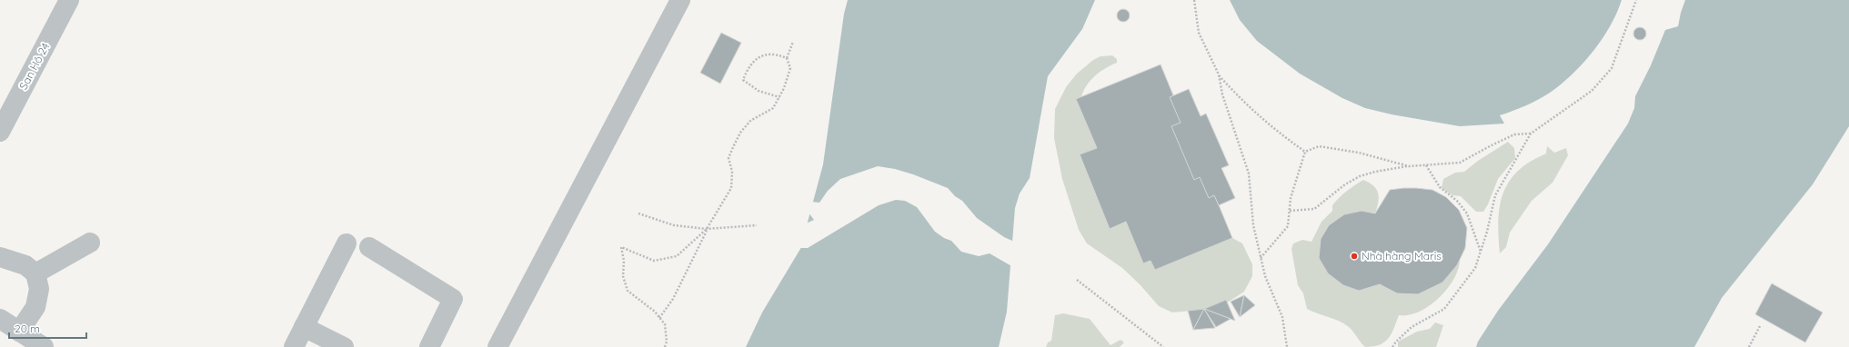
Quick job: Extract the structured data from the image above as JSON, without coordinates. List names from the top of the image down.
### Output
{
  "streets": {
    "street": ["San Hô 24"]
  },
  "places": ["Nhà hàng Maris"],
  "scale_bar": "20 m"
}
